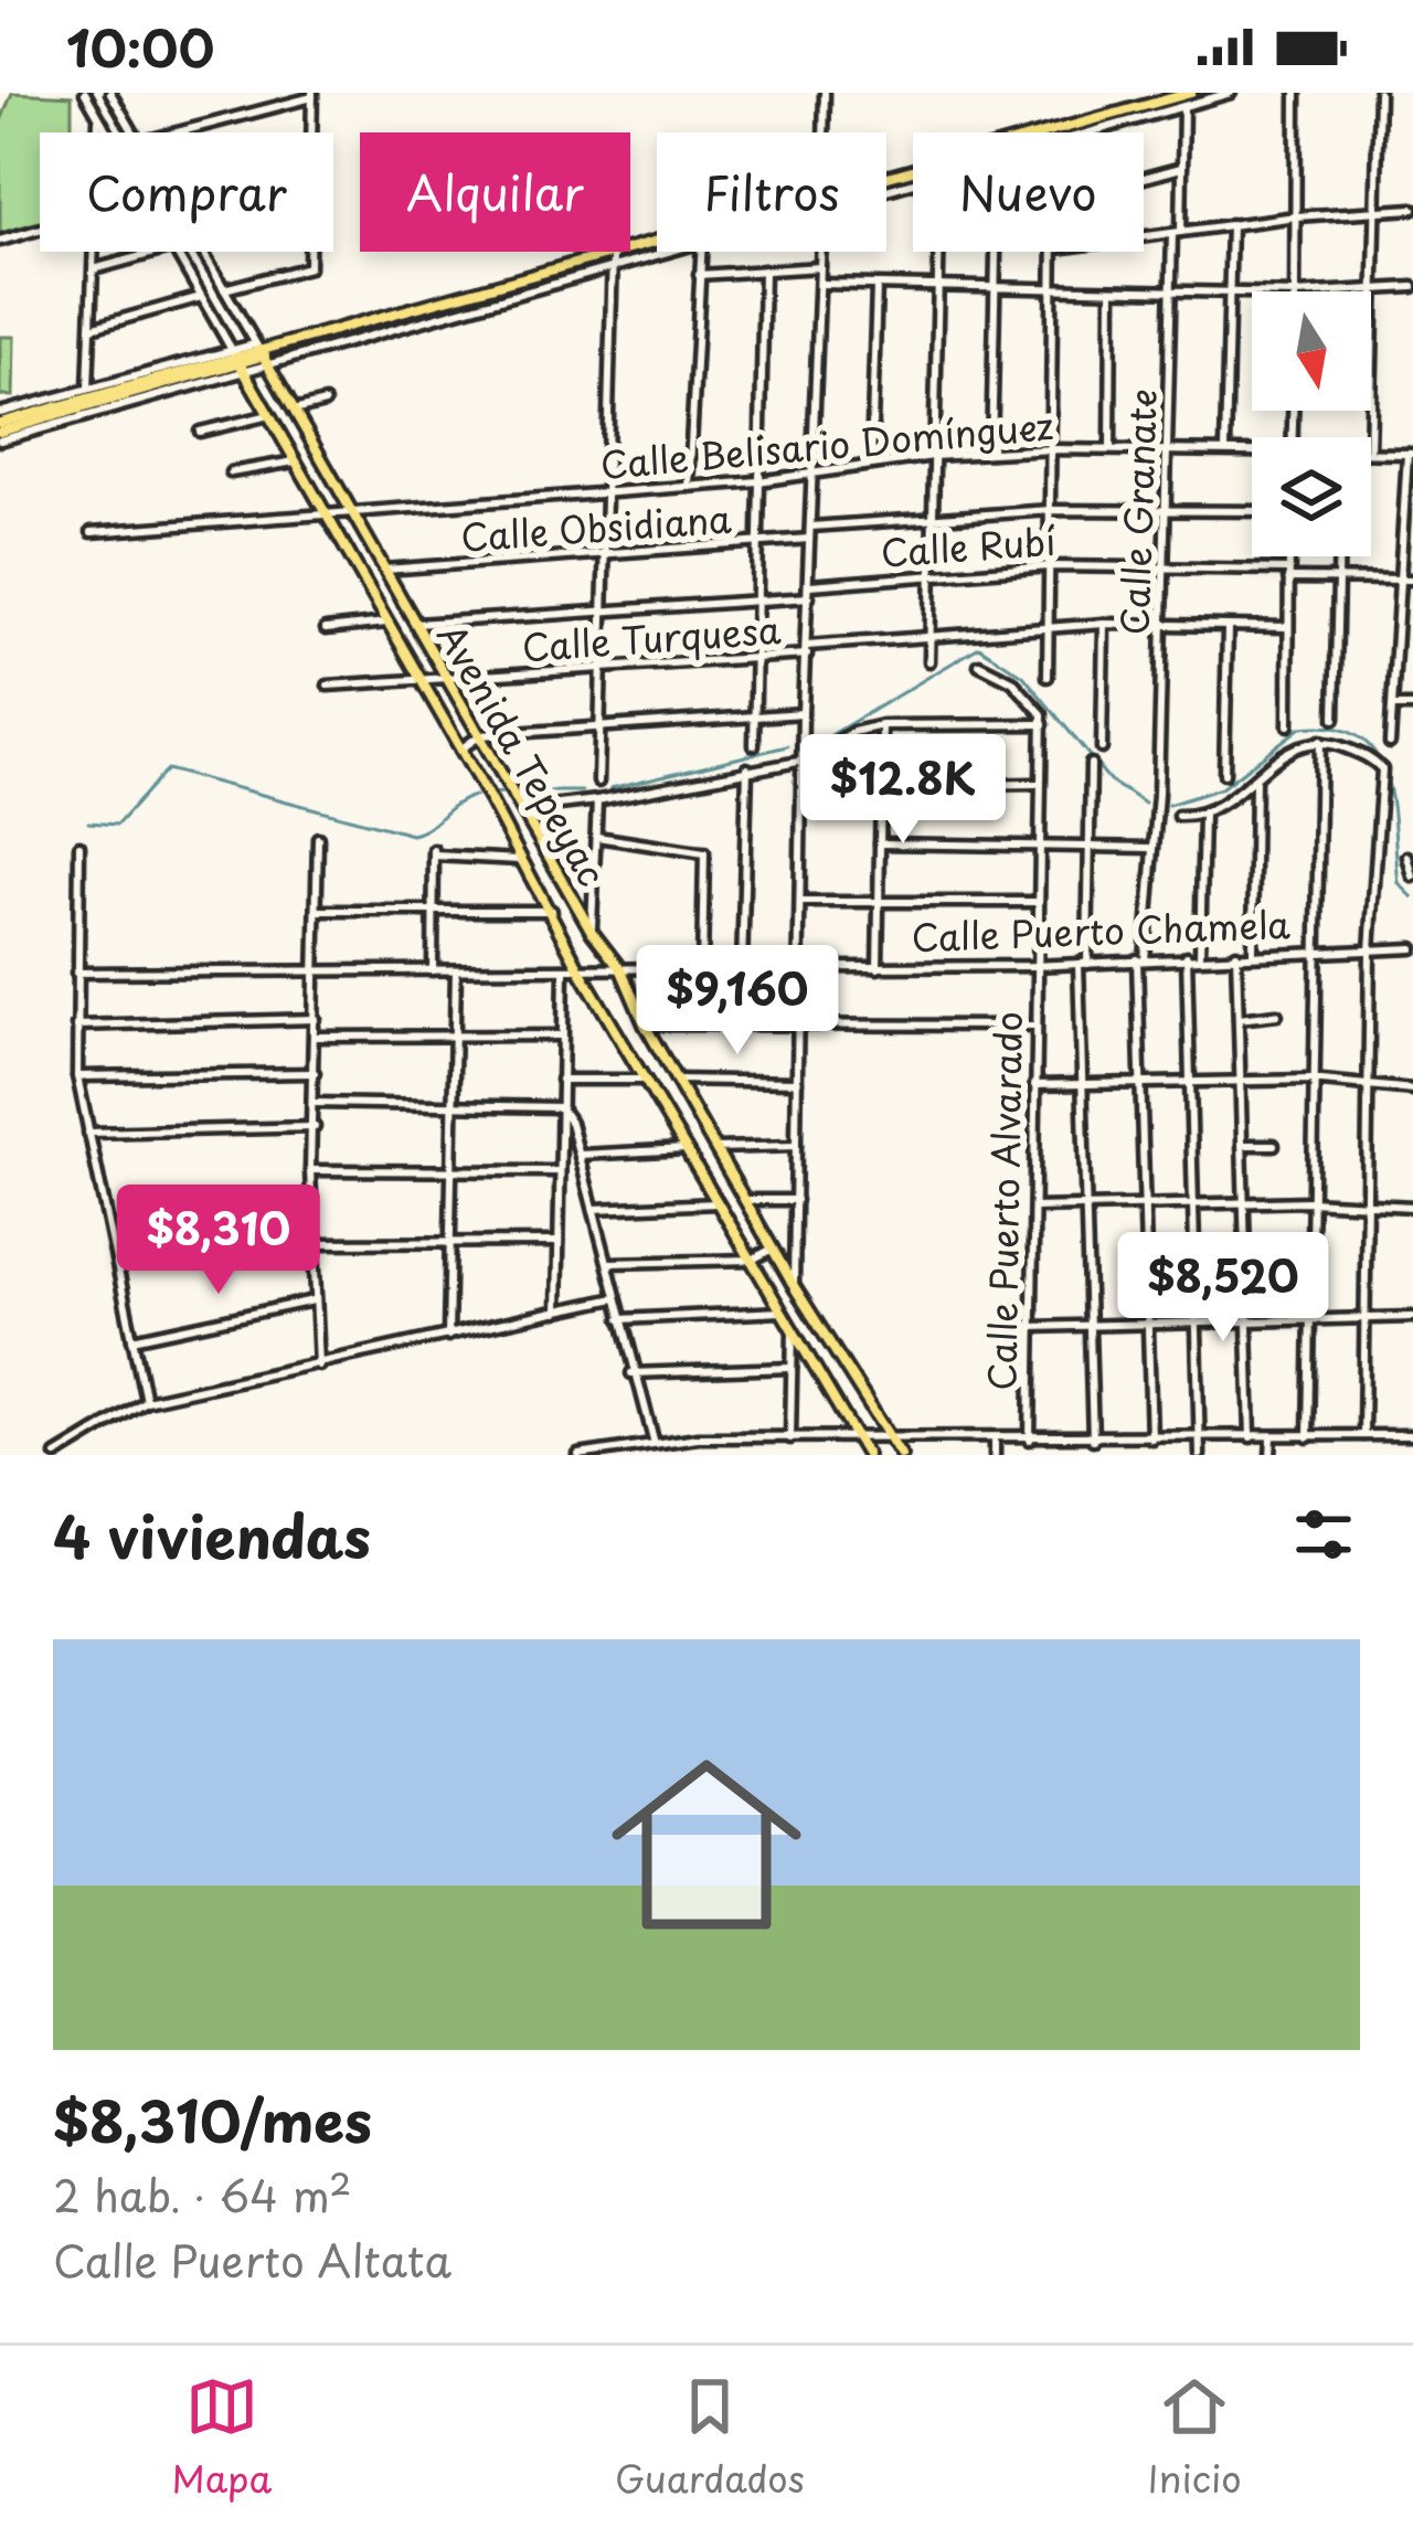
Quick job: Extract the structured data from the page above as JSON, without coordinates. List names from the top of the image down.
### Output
{
  "streets": {
    "main road": ["Avenida Tepeyac"],
    "street": [
      "Calle Belisario Domínguez",
      "Calle Granate",
      "Calle Obsidiana",
      "Calle Rubí",
      "Calle Turquesa",
      "Calle Puerto Chamela",
      "Calle Puerto Alvarado"
    ]
  },
  "crossings": [
    ["Calle Belisario Domínguez", "Calle Granate"],
    ["Calle Belisario Domínguez", "Avenida Tepeyac"],
    ["Calle Granate", "Calle Rubí"],
    ["Calle Granate", "Calle Turquesa"],
    ["Calle Granate", "Calle Puerto Chamela"],
    ["Calle Obsidiana", "Avenida Tepeyac"],
    ["Calle Turquesa", "Avenida Tepeyac"],
    ["Avenida Tepeyac", "Calle Puerto Chamela"],
    ["Calle Puerto Chamela", "Calle Puerto Alvarado"]
  ],
  "north": "bottom",
  "page": {
    "status": "10:00",
    "chip": [
      "Comprar",
      "Alquilar",
      "Filtros",
      "Nuevo"
    ],
    "price": [
      "$12.8K",
      "$9,160",
      "$8,310",
      "$8,520"
    ],
    "heading": "4 viviendas",
    "list": [
      {
        "name": "$8,310/mes",
        "note": "2 hab. · 64 m² · Calle Puerto Altata"
      }
    ],
    "tabs": ["Mapa", "Guardados", "Inicio"]
  }
}
